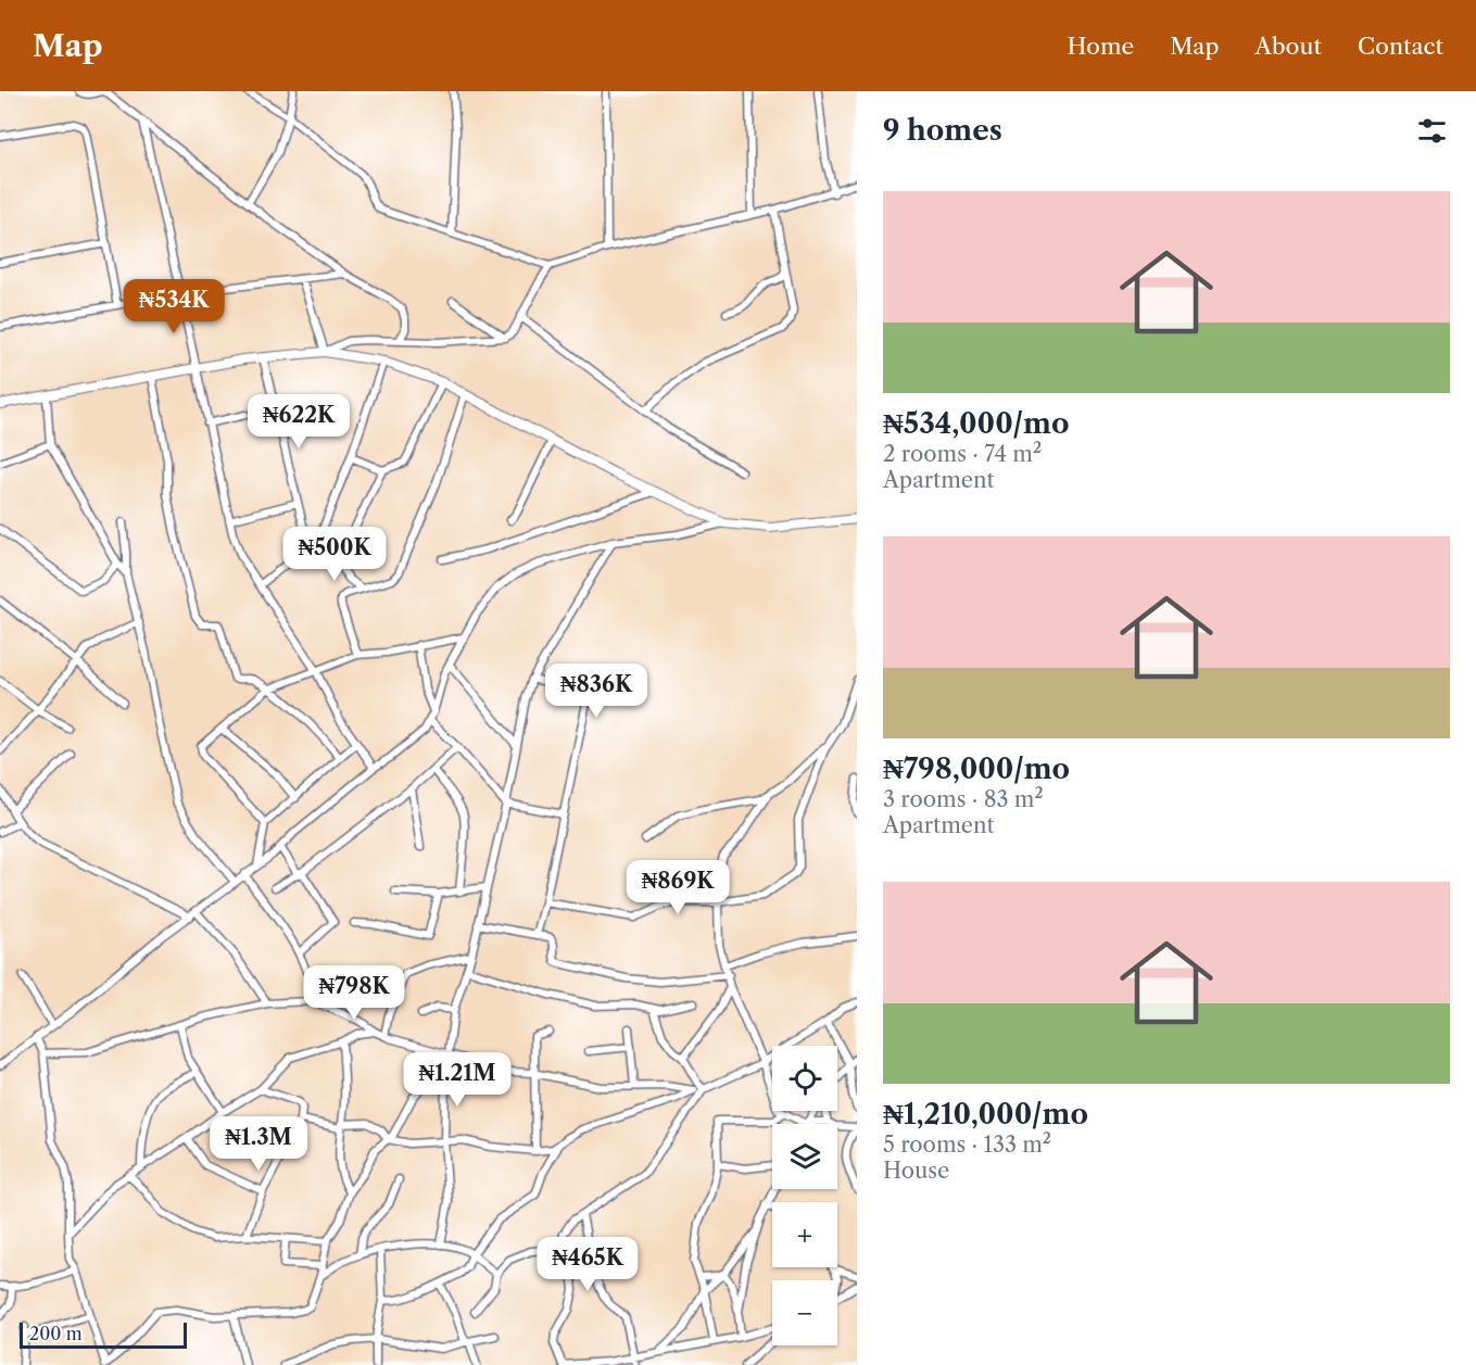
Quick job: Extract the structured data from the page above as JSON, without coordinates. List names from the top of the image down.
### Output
{
  "scale_bar": "200 m",
  "page": {
    "header": "Map",
    "nav": [
      "Home",
      "Map",
      "About",
      "Contact"
    ],
    "heading": "9 homes",
    "list": [
      {
        "name": "₦534,000/mo",
        "note": "2 rooms · 74 m² · Apartment"
      },
      {
        "name": "₦798,000/mo",
        "note": "3 rooms · 83 m² · Apartment"
      },
      {
        "name": "₦1,210,000/mo",
        "note": "5 rooms · 133 m² · House"
      }
    ],
    "price": [
      "₦534K",
      "₦622K",
      "₦500K",
      "₦836K",
      "₦869K",
      "₦798K",
      "₦1.21M",
      "₦1.3M",
      "₦465K"
    ],
    "map_buttons": ["+", "−"],
    "scale": "200 m"
  }
}
